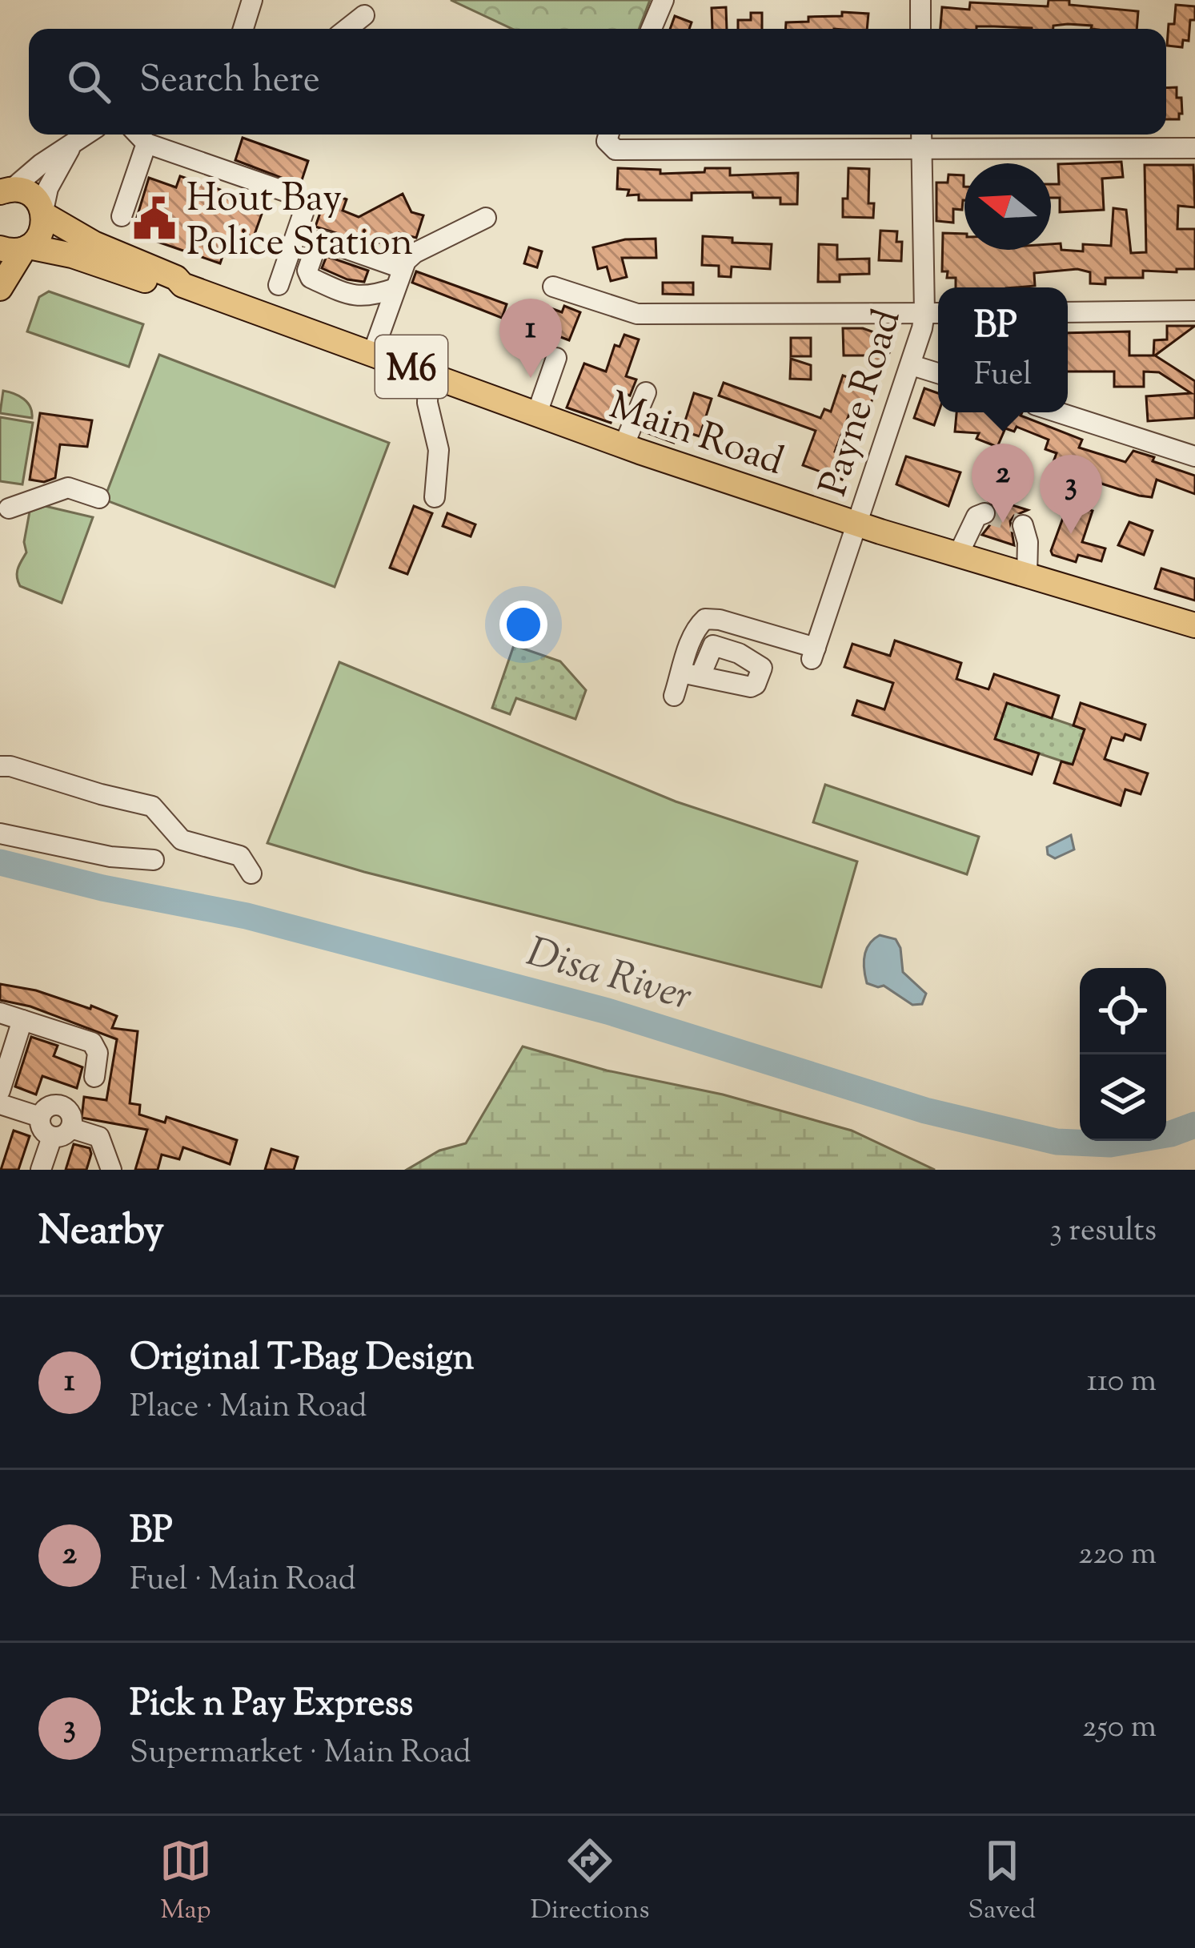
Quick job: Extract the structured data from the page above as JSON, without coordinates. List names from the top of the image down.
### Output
{
  "streets": {
    "main road": ["M6", "Main Road"],
    "street": ["Payne Road"]
  },
  "crossings": [
    ["M6", "Main Road"],
    ["Payne Road", "Main Road"]
  ],
  "water": ["Disa River"],
  "places": {
    "public building": ["Hout Bay Police Station"]
  },
  "north": "left",
  "page": {
    "search": "Search here",
    "popup": ["BP", "Fuel"],
    "pins": ["1", "2", "3"],
    "heading": ["Nearby", "3 results"],
    "list": [
      {
        "mark": "1",
        "name": "Original T-Bag Design",
        "note": "Place · Main Road",
        "value": "110 m"
      },
      {
        "mark": "2",
        "name": "BP",
        "note": "Fuel · Main Road",
        "value": "220 m"
      },
      {
        "mark": "3",
        "name": "Pick n Pay Express",
        "note": "Supermarket · Main Road",
        "value": "250 m"
      }
    ],
    "nav": ["Map", "Directions", "Saved"]
  }
}
